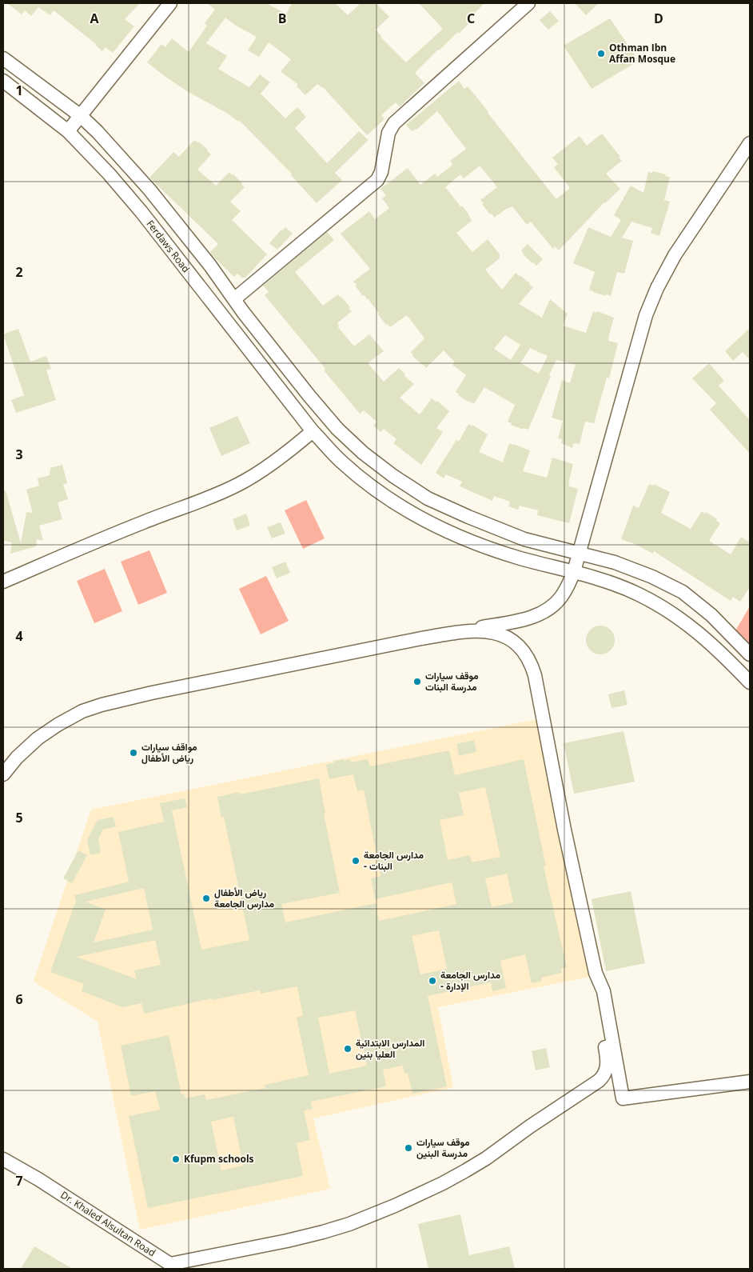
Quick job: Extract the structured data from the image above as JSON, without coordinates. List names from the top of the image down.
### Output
{
  "streets": {
    "street": ["Ferdaws Road", "Dr. Khaled Alsultan Road"]
  },
  "places": [
    "Othman Ibn Affan Mosque",
    "موقف سيارات مدرسة البنات",
    "مواقف سيارات رياض الأطفال",
    "مدارس الجامعة - البنات",
    "رياض الأطفال مدارس الجامعة",
    "مدارس الجامعة - الإدارة",
    "المدارس الابتدائية العليا بنين",
    "موقف سيارات مدرسة البنين",
    "Kfupm schools"
  ],
  "grid": {
    "columns": [
      "A",
      "B",
      "C",
      "D"
    ],
    "rows": [
      "1",
      "2",
      "3",
      "4",
      "5",
      "6",
      "7"
    ]
  }
}
